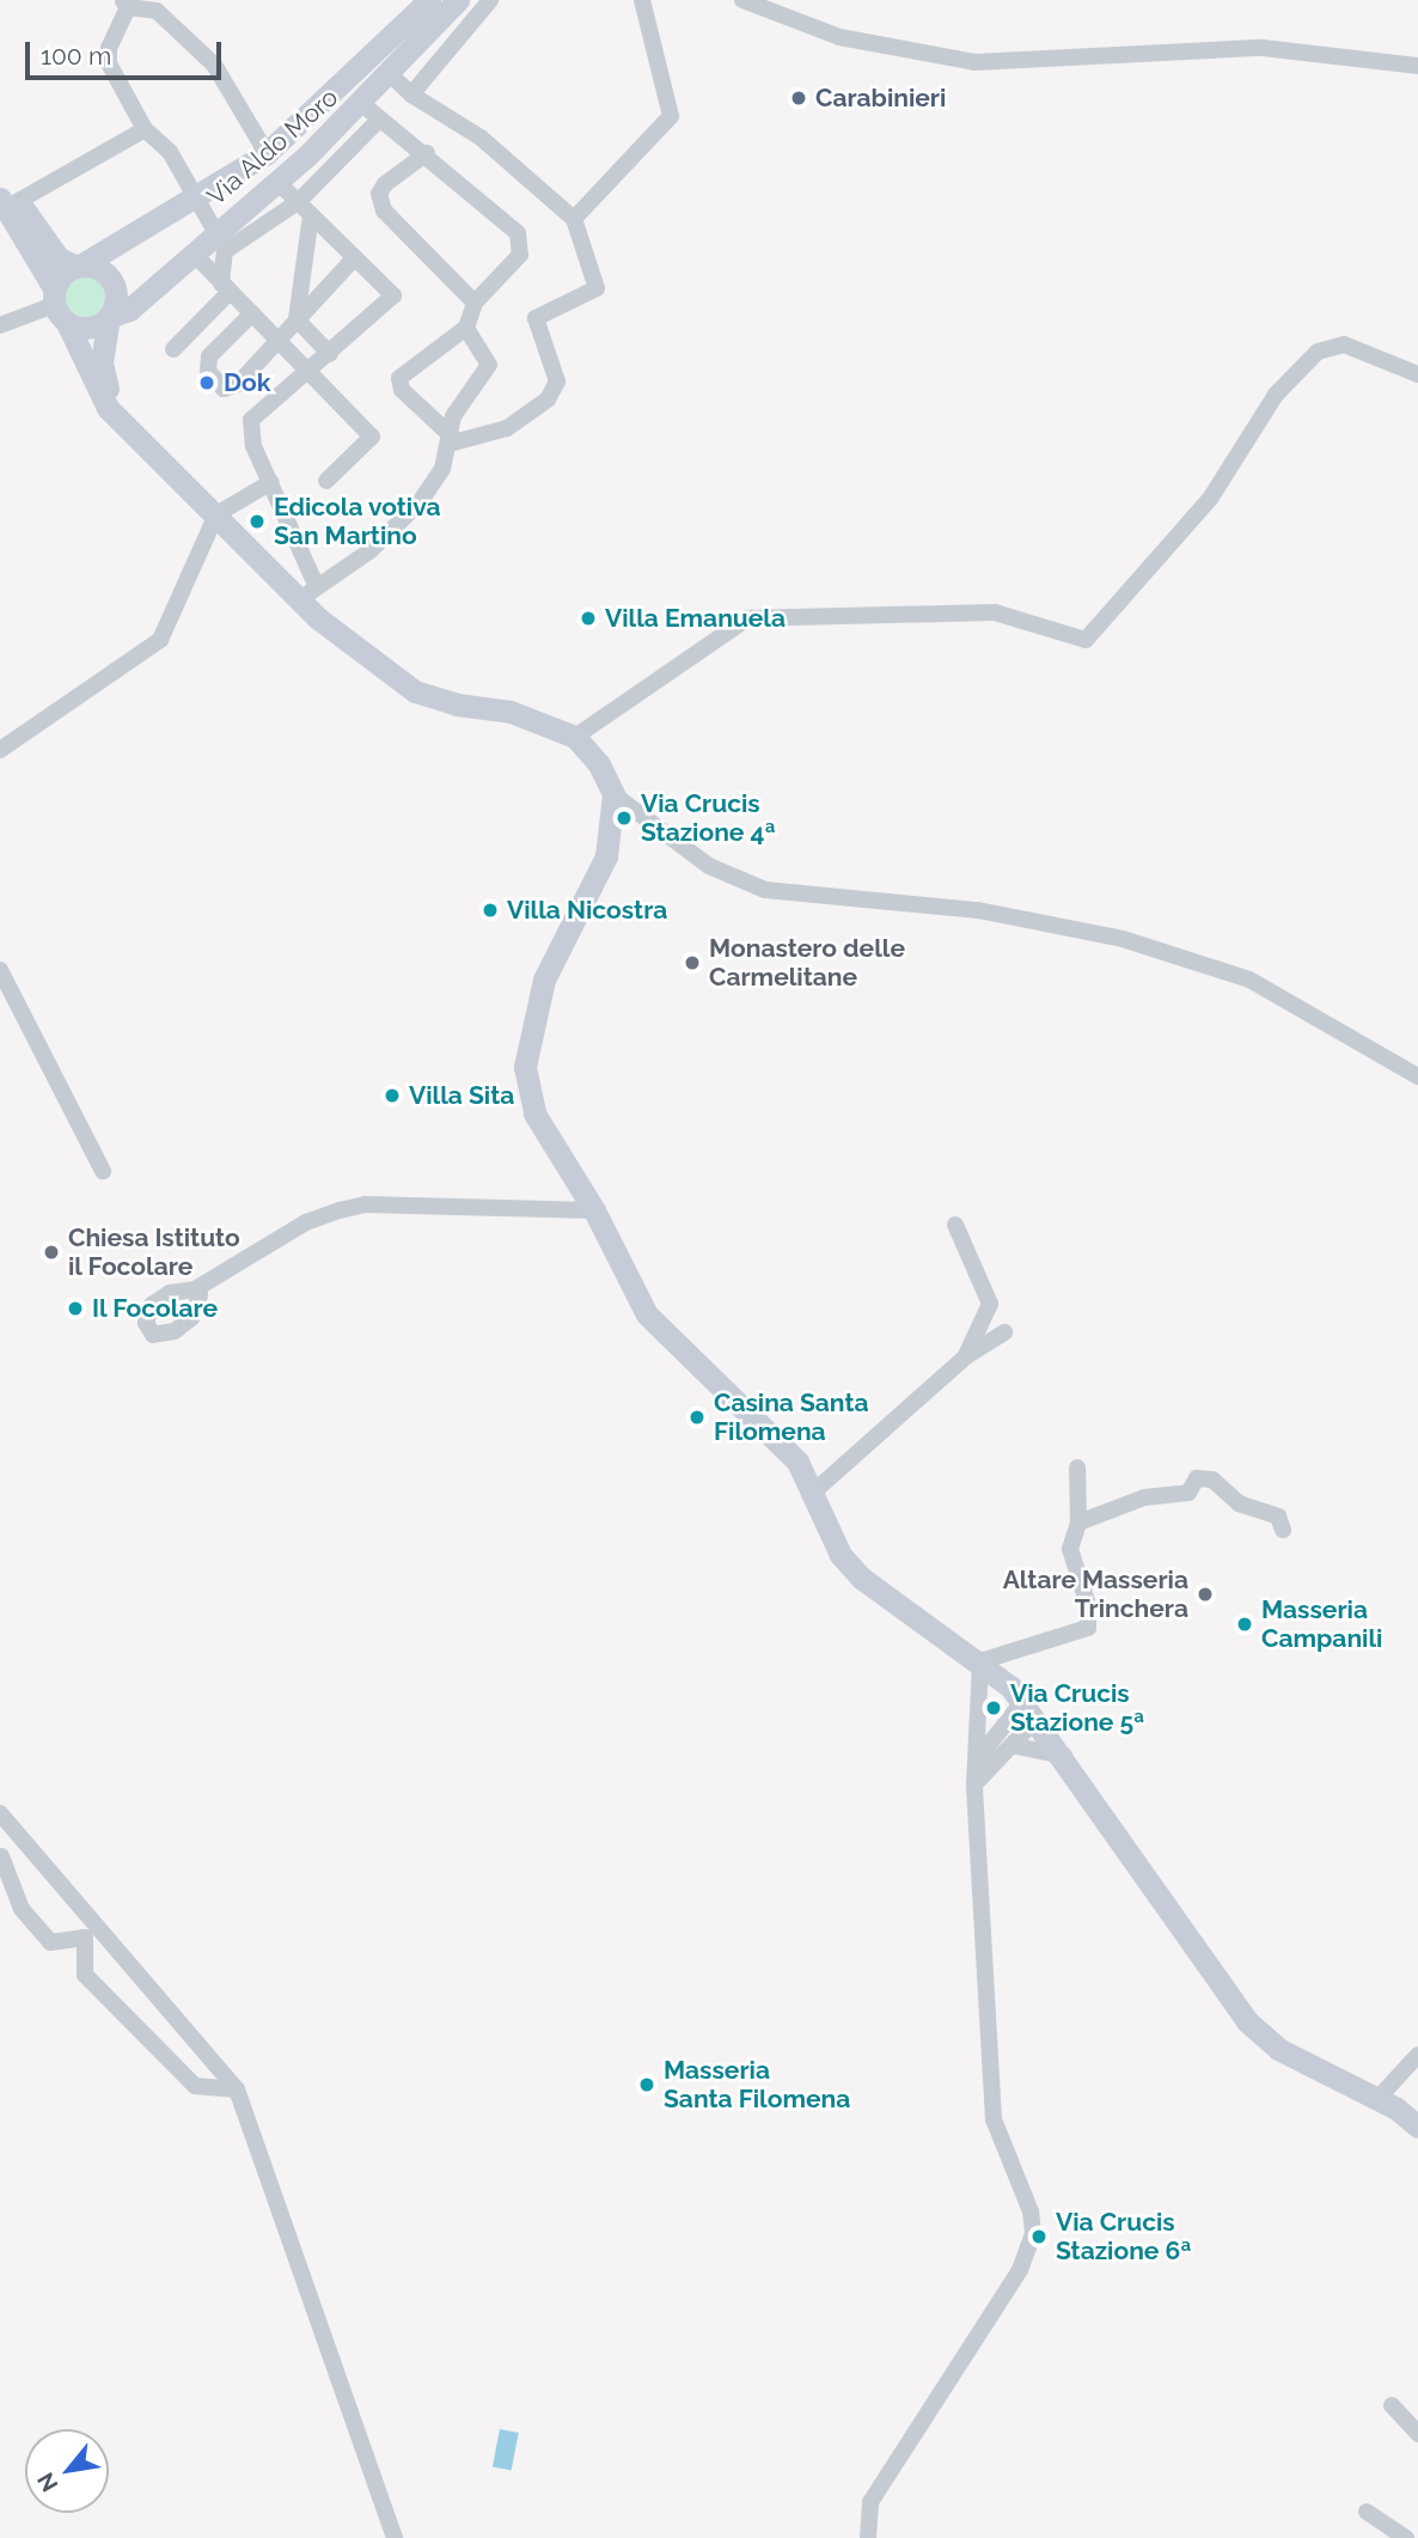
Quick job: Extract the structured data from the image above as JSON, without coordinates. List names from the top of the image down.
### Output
{
  "streets": {
    "main road": ["Via Aldo Moro"]
  },
  "places": [
    "Carabinieri",
    "Dok",
    "Edicola votiva San Martino",
    "Villa Emanuela",
    "Via Crucis Stazione 4ª",
    "Villa Nicostra",
    "Monastero delle Carmelitane",
    "Villa Sita",
    "Chiesa Istituto il Focolare",
    "Il Focolare",
    "Casina Santa Filomena",
    "Altare Masseria Trinchera",
    "Masseria Campanili",
    "Via Crucis Stazione 5ª",
    "Masseria Santa Filomena",
    "Via Crucis Stazione 6ª"
  ],
  "scale_bar": "100 m",
  "north": "bottom left"
}
